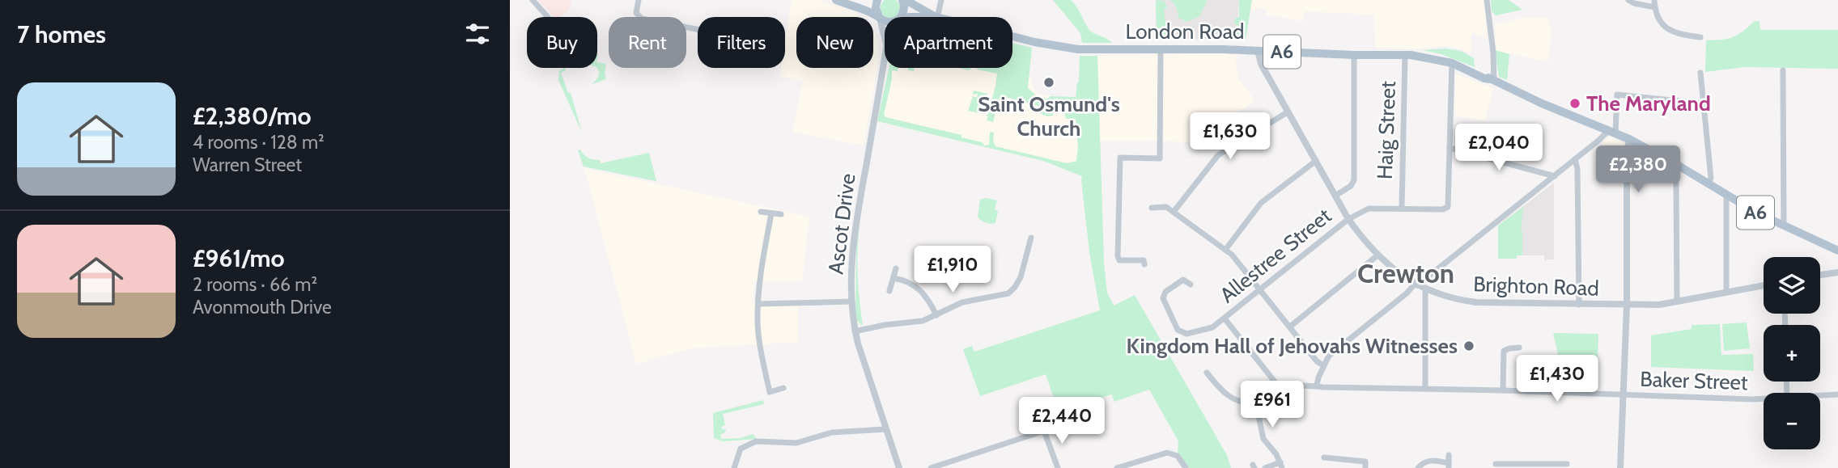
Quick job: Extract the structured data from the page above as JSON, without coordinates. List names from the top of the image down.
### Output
{
  "streets": {
    "main road": ["London Road", "A6"],
    "street": [
      "Haig Street",
      "Ascot Drive",
      "Allestree Street",
      "Brighton Road",
      "Baker Street"
    ]
  },
  "crossings": [
    ["London Road", "Haig Street"],
    ["London Road", "Ascot Drive"],
    ["London Road", "Brighton Road"],
    ["Haig Street", "Allestree Street"],
    ["Allestree Street", "Brighton Road"]
  ],
  "districts": ["Crewton"],
  "places": ["Saint Osmund's Church", "The Maryland", "Kingdom Hall of Jehovahs Witnesses"],
  "page": {
    "heading": "7 homes",
    "chip": [
      "Buy",
      "Rent",
      "Filters",
      "New",
      "Apartment"
    ],
    "list": [
      {
        "name": "£2,380/mo",
        "note": "4 rooms · 128 m² · Warren Street"
      },
      {
        "name": "£961/mo",
        "note": "2 rooms · 66 m² · Avonmouth Drive"
      }
    ],
    "price": [
      "£1,630",
      "£2,040",
      "£2,380",
      "£1,910",
      "£1,430",
      "£961",
      "£2,440"
    ],
    "map_buttons": ["+", "−"]
  }
}
